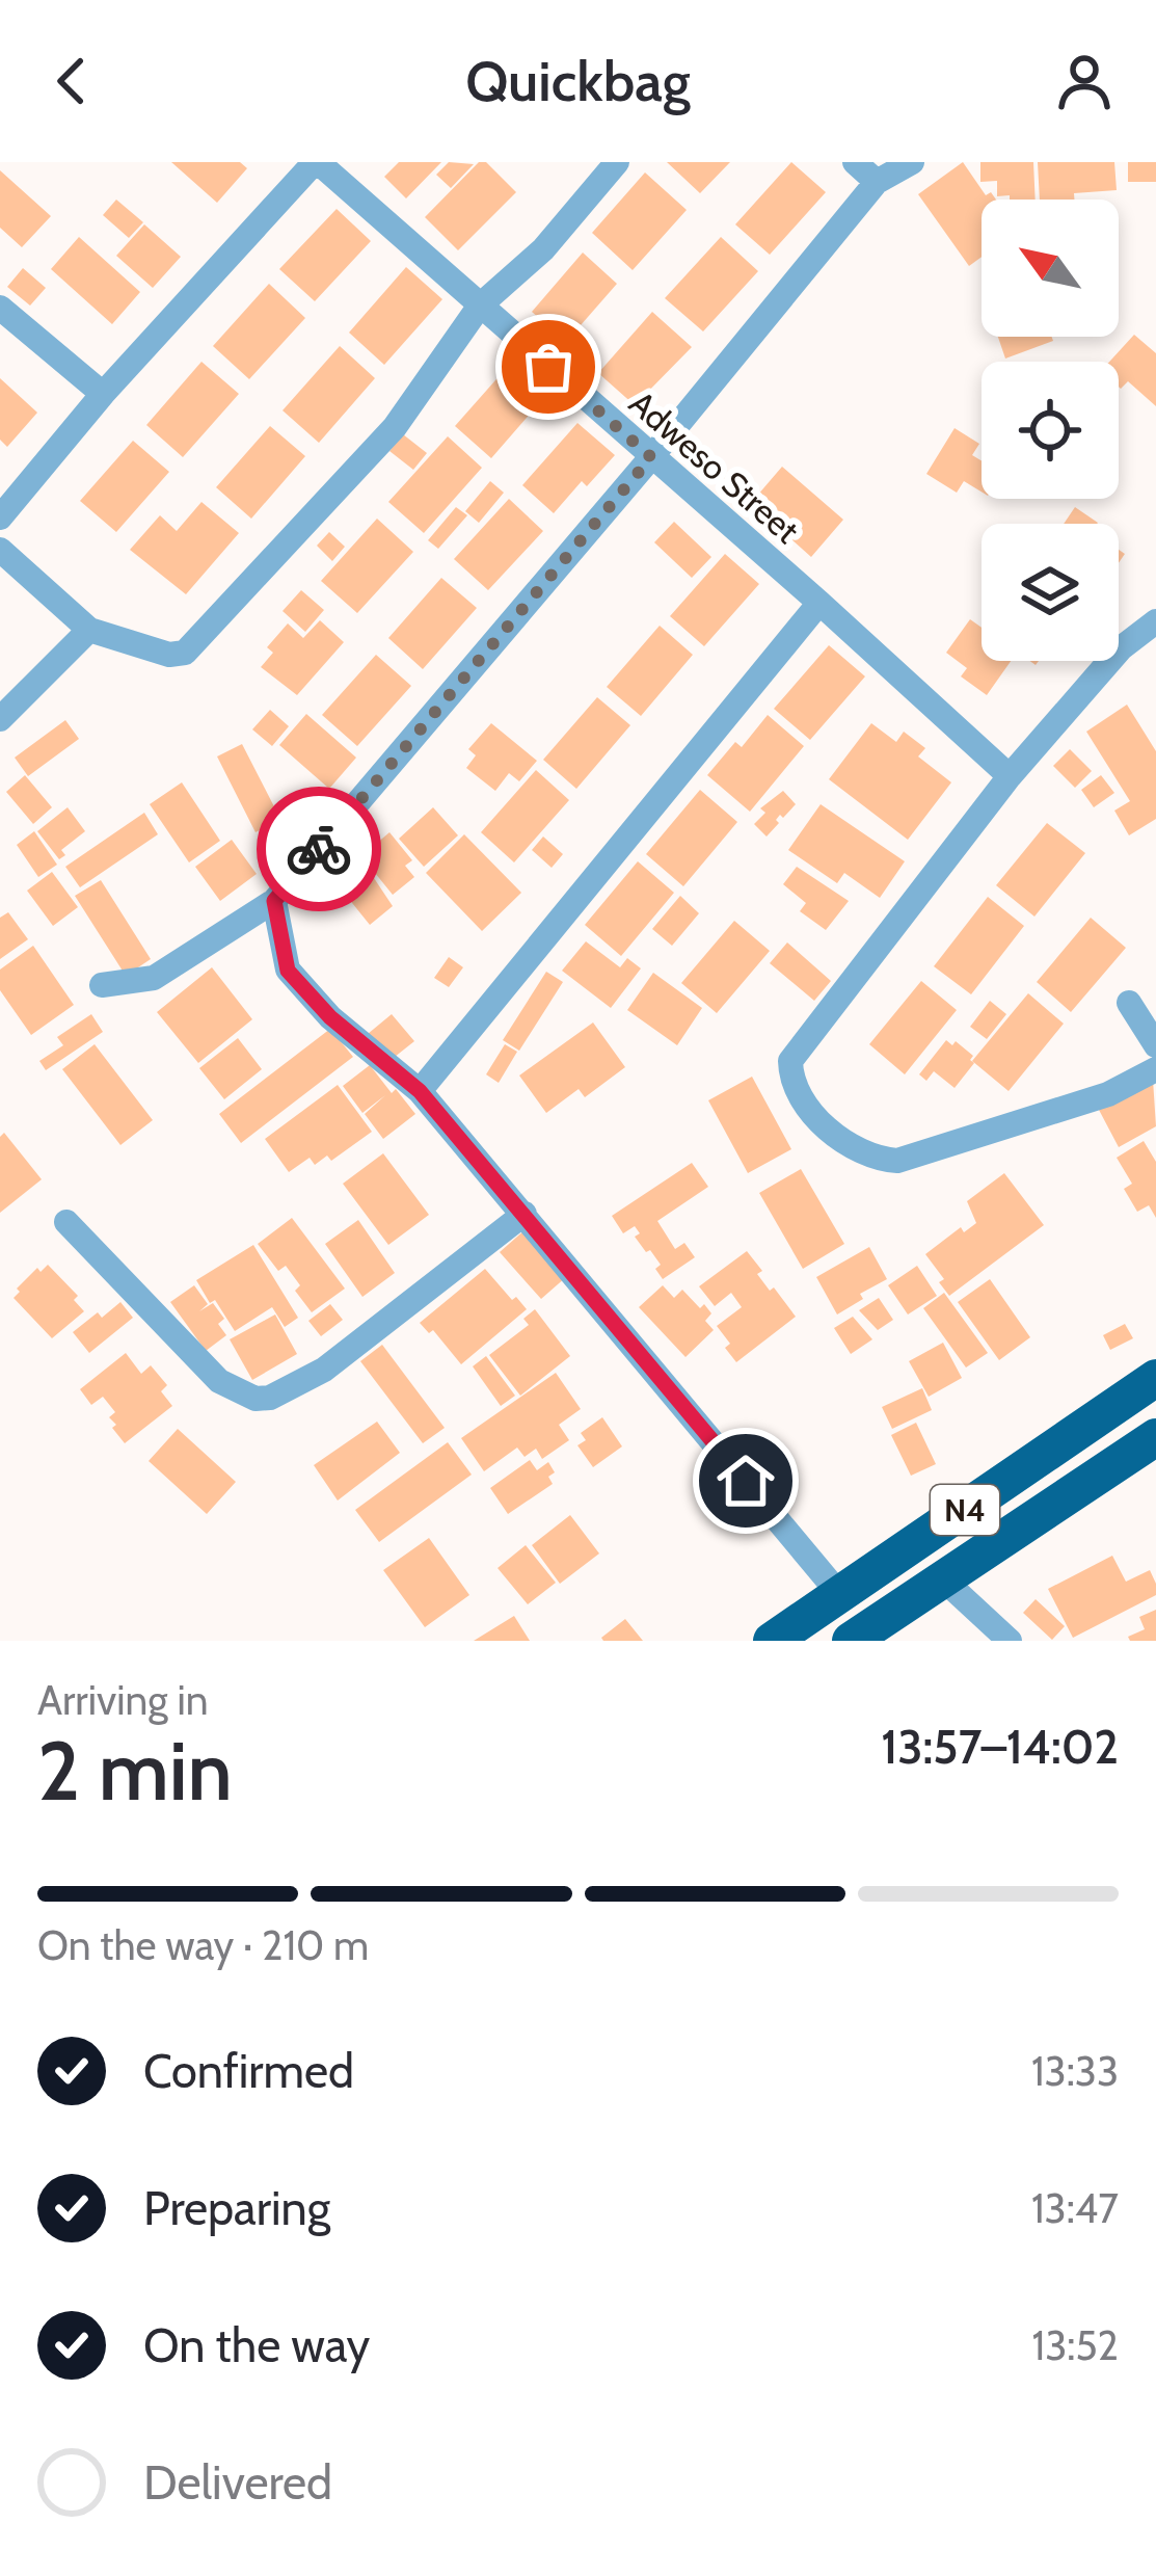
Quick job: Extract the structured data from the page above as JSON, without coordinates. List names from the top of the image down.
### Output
{
  "streets": {
    "highway": ["N4"],
    "street": ["Adweso Street"]
  },
  "north": "top left",
  "page": {
    "header": "Quickbag",
    "heading": ["2 min", "Arriving in", "13:57–14:02"],
    "bar": "On the way · 210 m",
    "list": [
      ["Confirmed", "13:33"],
      ["Preparing", "13:47"],
      ["On the way", "13:52"],
      "Delivered"
    ]
  }
}
